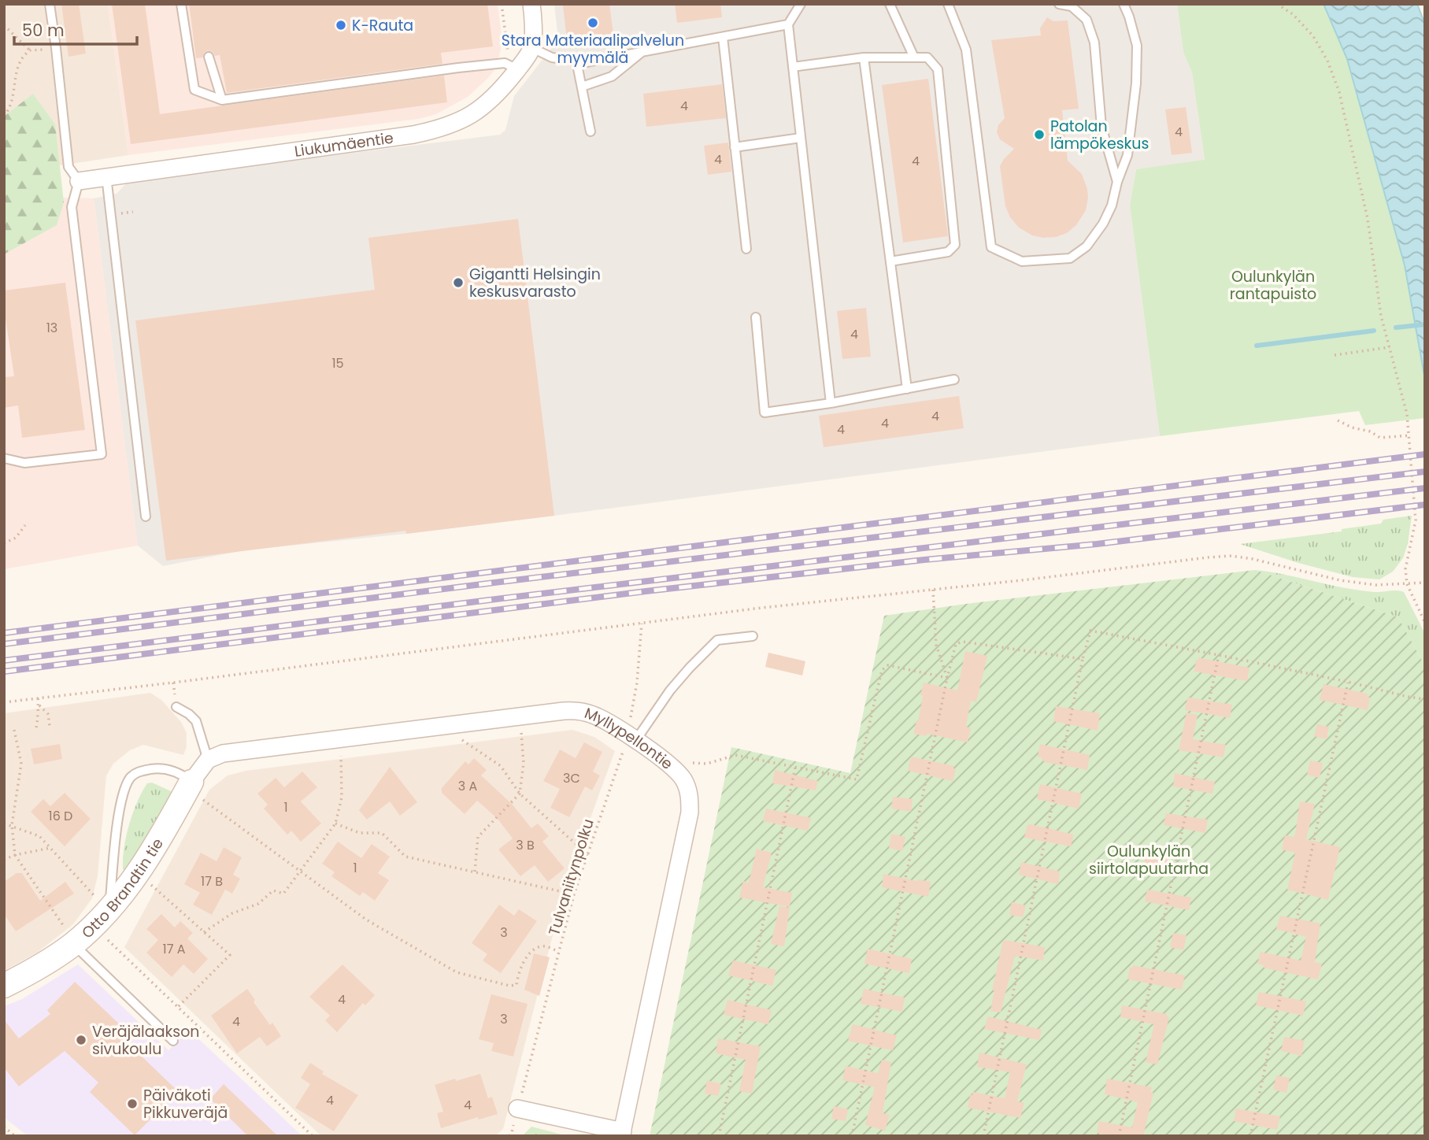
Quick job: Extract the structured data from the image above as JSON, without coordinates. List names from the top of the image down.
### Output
{
  "streets": {
    "street": ["Liukumäentie", "Myllypellontie", "Otto Brandtin tie"],
    "path": ["Tulvaniitynpolku"]
  },
  "crossings": [
    ["Myllypellontie", "Tulvaniitynpolku"],
    ["Myllypellontie", "Otto Brandtin tie"]
  ],
  "parks": ["Oulunkylän rantapuisto", "Oulunkylän siirtolapuutarha"],
  "places": [
    "Stara Materiaalipalvelun myymälä",
    "K-Rauta",
    "Patolan lämpökeskus",
    "Gigantti Helsingin keskusvarasto",
    "Veräjälaakson sivukoulu",
    "Päiväkoti Pikkuveräjä"
  ],
  "house_numbers": [
    "4",
    "4",
    "4",
    "4",
    "13",
    "4",
    "15",
    "4",
    "4",
    "4",
    "3C",
    "3 A",
    "1",
    "16 D",
    "3 B",
    "1",
    "17 B",
    "3",
    "17 A",
    "4",
    "3",
    "4",
    "4",
    "4"
  ],
  "scale_bar": "50 m"
}
